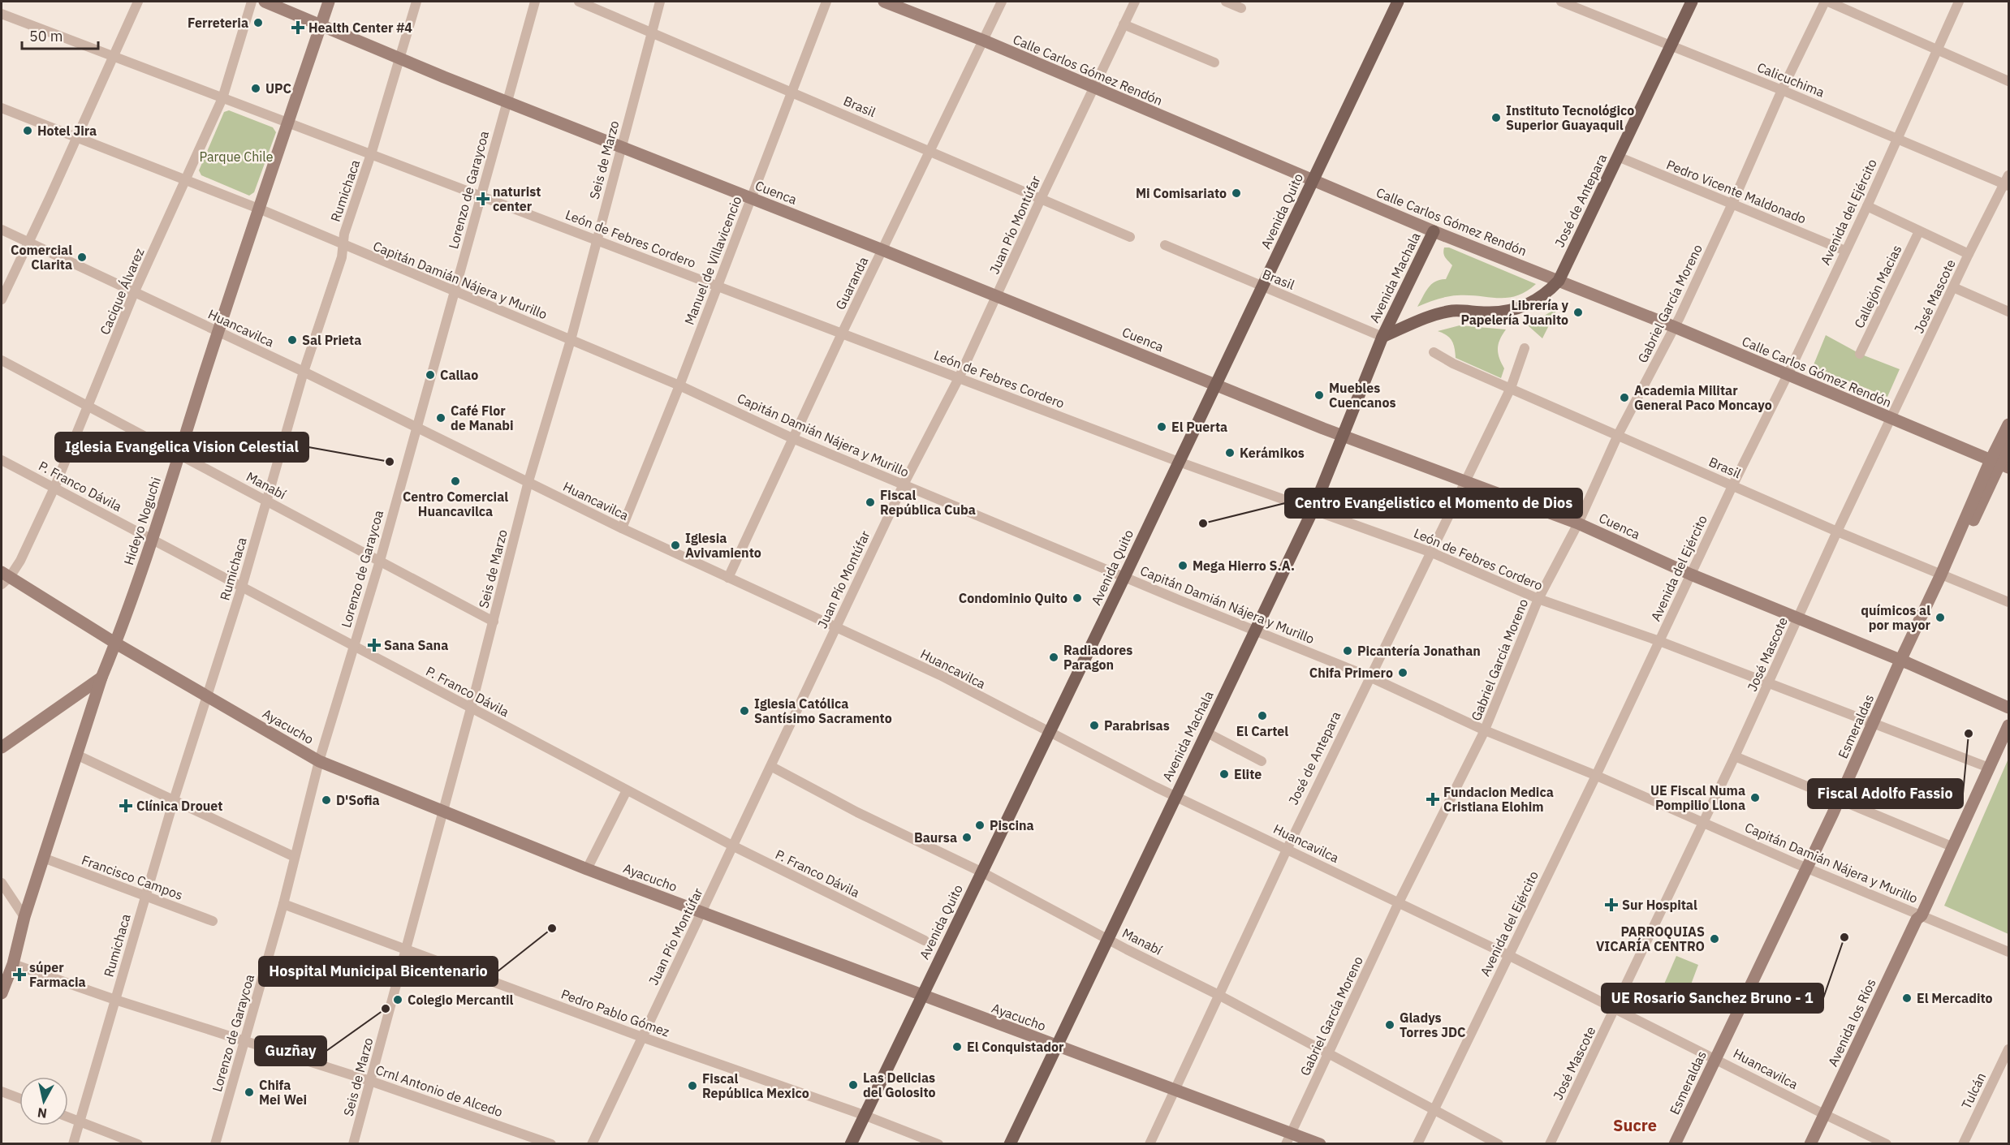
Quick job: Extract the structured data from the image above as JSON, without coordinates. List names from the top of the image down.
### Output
{
  "streets": {
    "main road": [
      "Calle Carlos Gómez Rendón",
      "Cuenca",
      "José de Antepara",
      "Avenida Quito",
      "Avenida Machala",
      "Hideyo Noguchi",
      "Ayacucho",
      "Esmeraldas",
      "Avenida los Ríos"
    ],
    "street": [
      "Calicuchima",
      "Brasil",
      "Seis de Marzo",
      "Lorenzo de Garaycoa",
      "Rumichaca",
      "Pedro Vicente Maldonado",
      "Avenida del Ejército",
      "Juan Pío Montúfar",
      "León de Febres Cordero",
      "Manuel de Villavicencio",
      "Capitán Damián Nájera y Murillo",
      "Guaranda",
      "Callejón Macias",
      "Cacique Álvarez",
      "José Mascote",
      "Gabriel García Moreno",
      "Huancavilca",
      "Manabí",
      "P. Franco Dávila",
      "Francisco Campos",
      "Pedro Pablo Gómez",
      "Crnl Antonio de Alcedo",
      "Tulcán"
    ]
  },
  "crossings": [
    ["Calle Carlos Gómez Rendón", "José de Antepara"],
    ["Calle Carlos Gómez Rendón", "Avenida Quito"],
    ["Calle Carlos Gómez Rendón", "Avenida del Ejército"],
    ["Calle Carlos Gómez Rendón", "Juan Pío Montúfar"],
    ["Calle Carlos Gómez Rendón", "Avenida Machala"],
    ["Calle Carlos Gómez Rendón", "Guaranda"],
    ["Calle Carlos Gómez Rendón", "José Mascote"],
    ["Calle Carlos Gómez Rendón", "Gabriel García Moreno"],
    ["Calle Carlos Gómez Rendón", "Esmeraldas"],
    ["Calicuchima", "José de Antepara"],
    ["Calicuchima", "Avenida del Ejército"],
    ["Calicuchima", "José Mascote"],
    ["Calicuchima", "Gabriel García Moreno"],
    ["Brasil", "Seis de Marzo"],
    ["Brasil", "José de Antepara"],
    ["Brasil", "Avenida Quito"],
    ["Brasil", "Avenida del Ejército"],
    ["Brasil", "Juan Pío Montúfar"],
    ["Brasil", "Manuel de Villavicencio"],
    ["Brasil", "Avenida Machala"],
    ["Brasil", "Guaranda"],
    ["Brasil", "José Mascote"],
    ["Brasil", "Gabriel García Moreno"],
    ["Brasil", "Esmeraldas"],
    ["Seis de Marzo", "Cuenca"],
    ["Seis de Marzo", "León de Febres Cordero"],
    ["Seis de Marzo", "Capitán Damián Nájera y Murillo"],
    ["Seis de Marzo", "Huancavilca"],
    ["Seis de Marzo", "Manabí"],
    ["Seis de Marzo", "P. Franco Dávila"],
    ["Seis de Marzo", "Ayacucho"],
    ["Seis de Marzo", "Pedro Pablo Gómez"],
    ["Seis de Marzo", "Crnl Antonio de Alcedo"],
    ["Lorenzo de Garaycoa", "Cuenca"],
    ["Lorenzo de Garaycoa", "León de Febres Cordero"],
    ["Lorenzo de Garaycoa", "Capitán Damián Nájera y Murillo"],
    ["Lorenzo de Garaycoa", "Huancavilca"],
    ["Lorenzo de Garaycoa", "Manabí"],
    ["Lorenzo de Garaycoa", "P. Franco Dávila"],
    ["Lorenzo de Garaycoa", "Ayacucho"],
    ["Lorenzo de Garaycoa", "Pedro Pablo Gómez"],
    ["Lorenzo de Garaycoa", "Crnl Antonio de Alcedo"],
    ["Rumichaca", "Cuenca"],
    ["Rumichaca", "León de Febres Cordero"],
    ["Rumichaca", "Capitán Damián Nájera y Murillo"],
    ["Rumichaca", "Huancavilca"],
    ["Rumichaca", "Manabí"],
    ["Rumichaca", "P. Franco Dávila"],
    ["Rumichaca", "Ayacucho"],
    ["Rumichaca", "Francisco Campos"],
    ["Rumichaca", "Crnl Antonio de Alcedo"],
    ["Pedro Vicente Maldonado", "José de Antepara"],
    ["Pedro Vicente Maldonado", "Avenida del Ejército"],
    ["Pedro Vicente Maldonado", "Gabriel García Moreno"],
    ["Cuenca", "José de Antepara"],
    ["Cuenca", "Avenida Quito"],
    ["Cuenca", "Avenida del Ejército"],
    ["Cuenca", "Juan Pío Montúfar"],
    ["Cuenca", "Manuel de Villavicencio"],
    ["Cuenca", "Avenida Machala"],
    ["Cuenca", "Guaranda"],
    ["Cuenca", "José Mascote"],
    ["Cuenca", "Gabriel García Moreno"],
    ["Cuenca", "Hideyo Noguchi"],
    ["Cuenca", "Esmeraldas"],
    ["José de Antepara", "León de Febres Cordero"],
    ["José de Antepara", "Avenida Machala"],
    ["José de Antepara", "Capitán Damián Nájera y Murillo"],
    ["José de Antepara", "Huancavilca"],
    ["José de Antepara", "Manabí"],
    ["José de Antepara", "Ayacucho"],
    ["Avenida Quito", "León de Febres Cordero"],
    ["Avenida Quito", "Capitán Damián Nájera y Murillo"],
    ["Avenida Quito", "Huancavilca"],
    ["Avenida Quito", "Manabí"],
    ["Avenida Quito", "Ayacucho"],
    ["Avenida Quito", "Pedro Pablo Gómez"],
    ["Avenida del Ejército", "León de Febres Cordero"],
    ["Avenida del Ejército", "Capitán Damián Nájera y Murillo"],
    ["Avenida del Ejército", "Huancavilca"],
    ["Avenida del Ejército", "Manabí"],
    ["Juan Pío Montúfar", "León de Febres Cordero"],
    ["Juan Pío Montúfar", "Capitán Damián Nájera y Murillo"],
    ["Juan Pío Montúfar", "Huancavilca"],
    ["Juan Pío Montúfar", "Manabí"],
    ["Juan Pío Montúfar", "P. Franco Dávila"],
    ["Juan Pío Montúfar", "Ayacucho"],
    ["Juan Pío Montúfar", "Pedro Pablo Gómez"],
    ["León de Febres Cordero", "Manuel de Villavicencio"],
    ["León de Febres Cordero", "Avenida Machala"],
    ["León de Febres Cordero", "Guaranda"],
    ["León de Febres Cordero", "Cacique Álvarez"],
    ["León de Febres Cordero", "José Mascote"],
    ["León de Febres Cordero", "Gabriel García Moreno"],
    ["León de Febres Cordero", "Hideyo Noguchi"],
    ["León de Febres Cordero", "Esmeraldas"],
    ["León de Febres Cordero", "Avenida los Ríos"],
    ["Manuel de Villavicencio", "Capitán Damián Nájera y Murillo"],
    ["Manuel de Villavicencio", "Huancavilca"],
    ["Avenida Machala", "Capitán Damián Nájera y Murillo"],
    ["Avenida Machala", "Huancavilca"],
    ["Avenida Machala", "Manabí"],
    ["Avenida Machala", "Ayacucho"],
    ["Capitán Damián Nájera y Murillo", "Guaranda"],
    ["Capitán Damián Nájera y Murillo", "Cacique Álvarez"],
    ["Capitán Damián Nájera y Murillo", "José Mascote"],
    ["Capitán Damián Nájera y Murillo", "Gabriel García Moreno"],
    ["Capitán Damián Nájera y Murillo", "Hideyo Noguchi"],
    ["Capitán Damián Nájera y Murillo", "Esmeraldas"],
    ["Capitán Damián Nájera y Murillo", "Avenida los Ríos"],
    ["Guaranda", "Huancavilca"],
    ["Cacique Álvarez", "Huancavilca"],
    ["Cacique Álvarez", "Manabí"],
    ["Cacique Álvarez", "P. Franco Dávila"],
    ["Cacique Álvarez", "Ayacucho"],
    ["José Mascote", "Huancavilca"],
    ["Gabriel García Moreno", "Huancavilca"],
    ["Gabriel García Moreno", "Manabí"],
    ["Gabriel García Moreno", "Ayacucho"],
    ["Huancavilca", "Hideyo Noguchi"],
    ["Huancavilca", "Esmeraldas"],
    ["Huancavilca", "Avenida los Ríos"],
    ["Manabí", "Hideyo Noguchi"],
    ["P. Franco Dávila", "Hideyo Noguchi"],
    ["Hideyo Noguchi", "Ayacucho"],
    ["Hideyo Noguchi", "Francisco Campos"],
    ["Hideyo Noguchi", "Crnl Antonio de Alcedo"]
  ],
  "districts": ["Sucre"],
  "parks": ["Parque Chile"],
  "places": {
    "other": [
      "Ferreteria",
      "UPC",
      "Instituto Tecnológico Superior Guayaquil",
      "Hotel Jira",
      "Mi Comisariato",
      "Comercial Clarita",
      "Librería y Papelería Juanito",
      "Sal Prieta",
      "Callao",
      "Muebles Cuencanos",
      "Academia Militar General Paco Moncayo",
      "Café Flor de Manabi",
      "El Puerta",
      "Kerámikos",
      "Iglesia Evangelica Vision Celestial",
      "Centro Comercial Huancavilca",
      "Fiscal República Cuba",
      "Centro Evangelistico el Momento de Dios",
      "Iglesia Avivamiento",
      "Mega Hierro S.A.",
      "Condominio Quito",
      "químicos al por mayor",
      "Picantería Jonathan",
      "Radiadores Paragon",
      "Chifa Primero",
      "Iglesia Católica Santísimo Sacramento",
      "El Cartel",
      "Parabrisas",
      "Fiscal Adolfo Fassio",
      "Elite",
      "UE Fiscal Numa Pompilio Llona",
      "D'Sofia",
      "Piscina",
      "Baursa",
      "Hospital Municipal Bicentenario",
      "UE Rosario Sanchez Bruno - 1",
      "PARROQUIAS VICARÍA CENTRO",
      "El Mercadito",
      "Colegio Mercantil",
      "Guzñay",
      "Gladys Torres JDC",
      "El Conquistador",
      "Las Delicias del Golosito",
      "Fiscal República Mexico",
      "Chifa Mei Wei"
    ],
    "health": [
      "Health Center #4",
      "naturist center",
      "Sana Sana",
      "Fundacion Medica Cristiana Elohim",
      "Clínica Drouet",
      "Sur Hospital",
      "súper Farmacia"
    ]
  },
  "scale_bar": "50 m",
  "north": "bottom"
}
